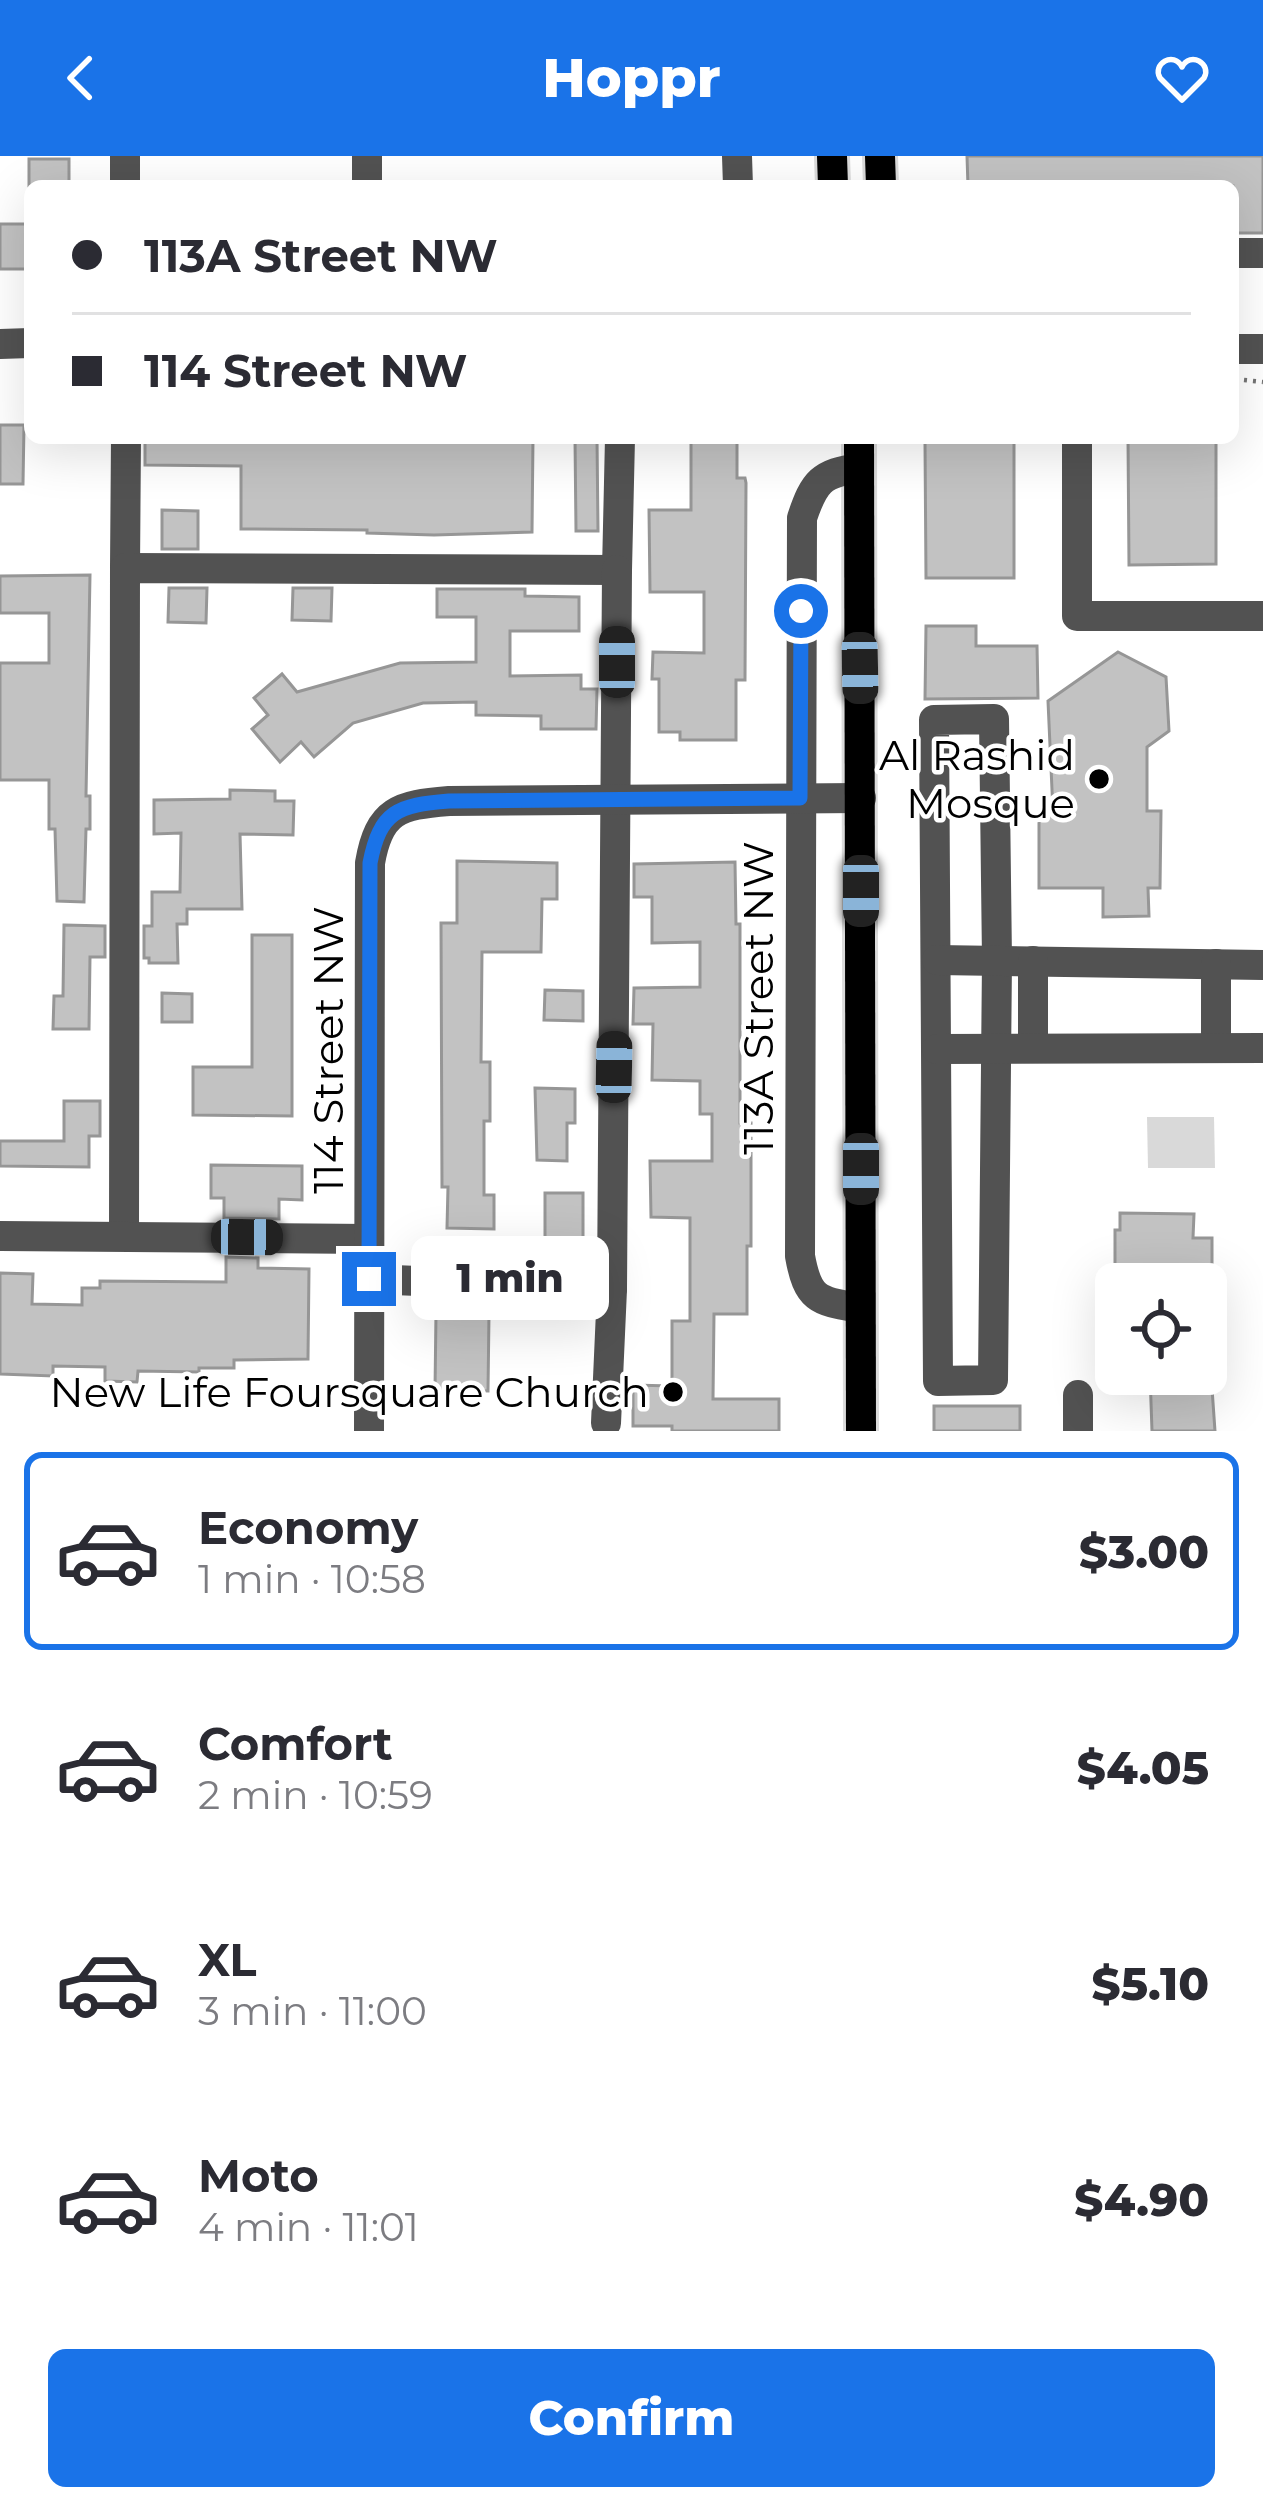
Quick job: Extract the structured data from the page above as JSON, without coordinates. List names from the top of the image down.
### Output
{
  "streets": {
    "main road": ["113A Street NW"],
    "street": ["114 Street NW"]
  },
  "places": ["Al Rashid Mosque", "New Life Foursquare Church"],
  "page": {
    "header": "Hoppr",
    "banner": ["113A Street NW", "114 Street NW"],
    "bubble": "1 min",
    "list": [
      {
        "name": "Economy",
        "note": "1 min · 10:58",
        "value": "$3.00"
      },
      {
        "name": "Comfort",
        "note": "2 min · 10:59",
        "value": "$4.05"
      },
      {
        "name": "XL",
        "note": "3 min · 11:00",
        "value": "$5.10"
      },
      {
        "name": "Moto",
        "note": "4 min · 11:01",
        "value": "$4.90"
      }
    ],
    "buttons": "Confirm"
  }
}
